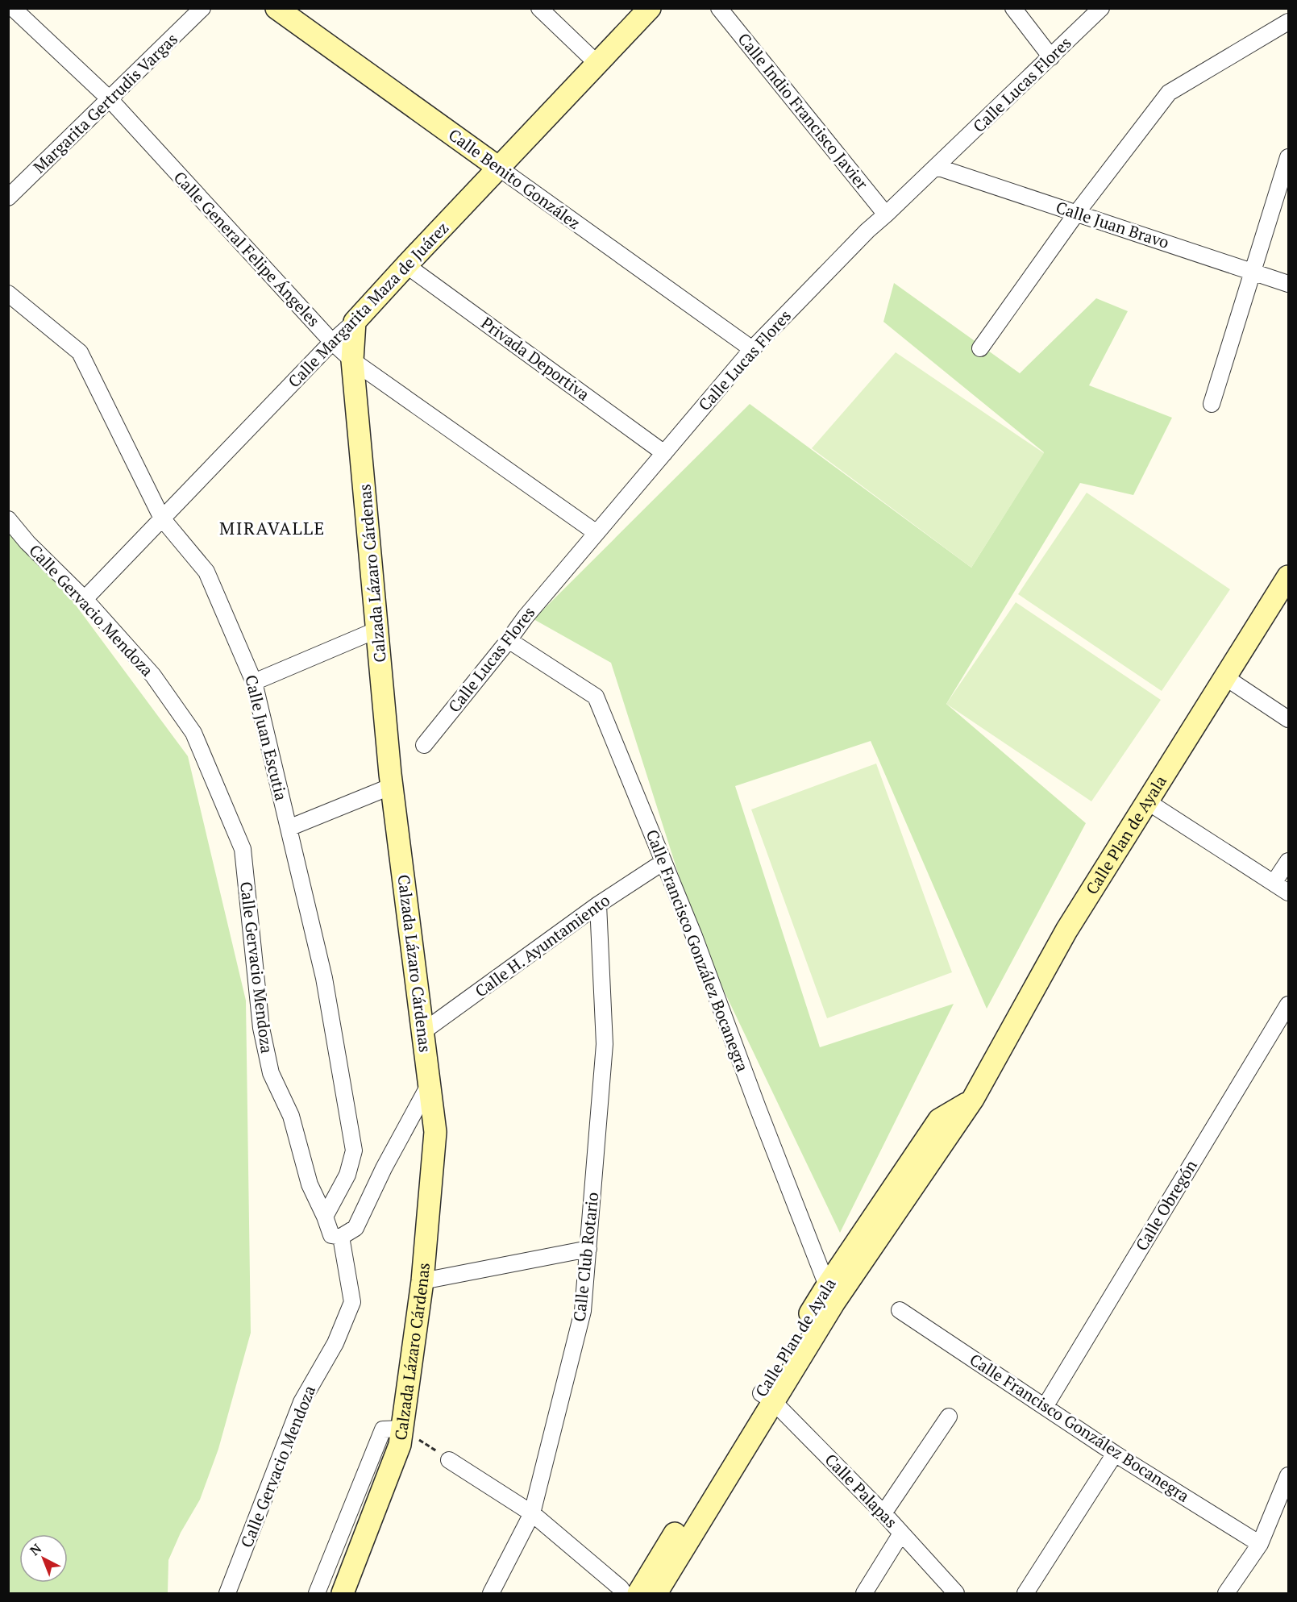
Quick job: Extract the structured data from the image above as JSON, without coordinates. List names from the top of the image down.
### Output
{
  "streets": {
    "street": [
      "Calle Lucas Flores",
      "Margarita Gertrudis Vargas",
      "Calle Indio Francisco Javier",
      "Calle Benito González",
      "Calle Juan Bravo",
      "Calle General Felipe Ángeles",
      "Calle Margarita Maza de Juárez",
      "Privada Deportiva",
      "Calzada Lázaro Cárdenas",
      "Calle Gervacio Mendoza",
      "Calle Juan Escutia",
      "Calle Plan de Ayala",
      "Calle H. Ayuntamiento",
      "Calle Francisco González Bocanegra",
      "Calle Obregón",
      "Calle Club Rotario",
      "Calle Palapas"
    ]
  },
  "crossings": [
    ["Calle Lucas Flores", "Calle Indio Francisco Javier"],
    ["Calle Lucas Flores", "Calle Benito González"],
    ["Calle Lucas Flores", "Calle Juan Bravo"],
    ["Calle Lucas Flores", "Calle General Felipe Ángeles"],
    ["Calle Lucas Flores", "Privada Deportiva"],
    ["Calle Lucas Flores", "Calle Francisco González Bocanegra"],
    ["Margarita Gertrudis Vargas", "Calle General Felipe Ángeles"],
    ["Calle Benito González", "Calle Margarita Maza de Juárez"],
    ["Calle General Felipe Ángeles", "Calle Margarita Maza de Juárez"],
    ["Calle General Felipe Ángeles", "Calzada Lázaro Cárdenas"],
    ["Calle Margarita Maza de Juárez", "Privada Deportiva"],
    ["Calle Margarita Maza de Juárez", "Calzada Lázaro Cárdenas"],
    ["Calle Margarita Maza de Juárez", "Calle Gervacio Mendoza"],
    ["Calle Margarita Maza de Juárez", "Calle Juan Escutia"],
    ["Calzada Lázaro Cárdenas", "Calle H. Ayuntamiento"],
    ["Calle Gervacio Mendoza", "Calle Juan Escutia"],
    ["Calle Plan de Ayala", "Calle Francisco González Bocanegra"],
    ["Calle Plan de Ayala", "Calle Palapas"],
    ["Calle H. Ayuntamiento", "Calle Francisco González Bocanegra"],
    ["Calle H. Ayuntamiento", "Calle Club Rotario"],
    ["Calle Francisco González Bocanegra", "Calle Obregón"]
  ],
  "districts": ["MIRAVALLE"],
  "north": "top left"
}
